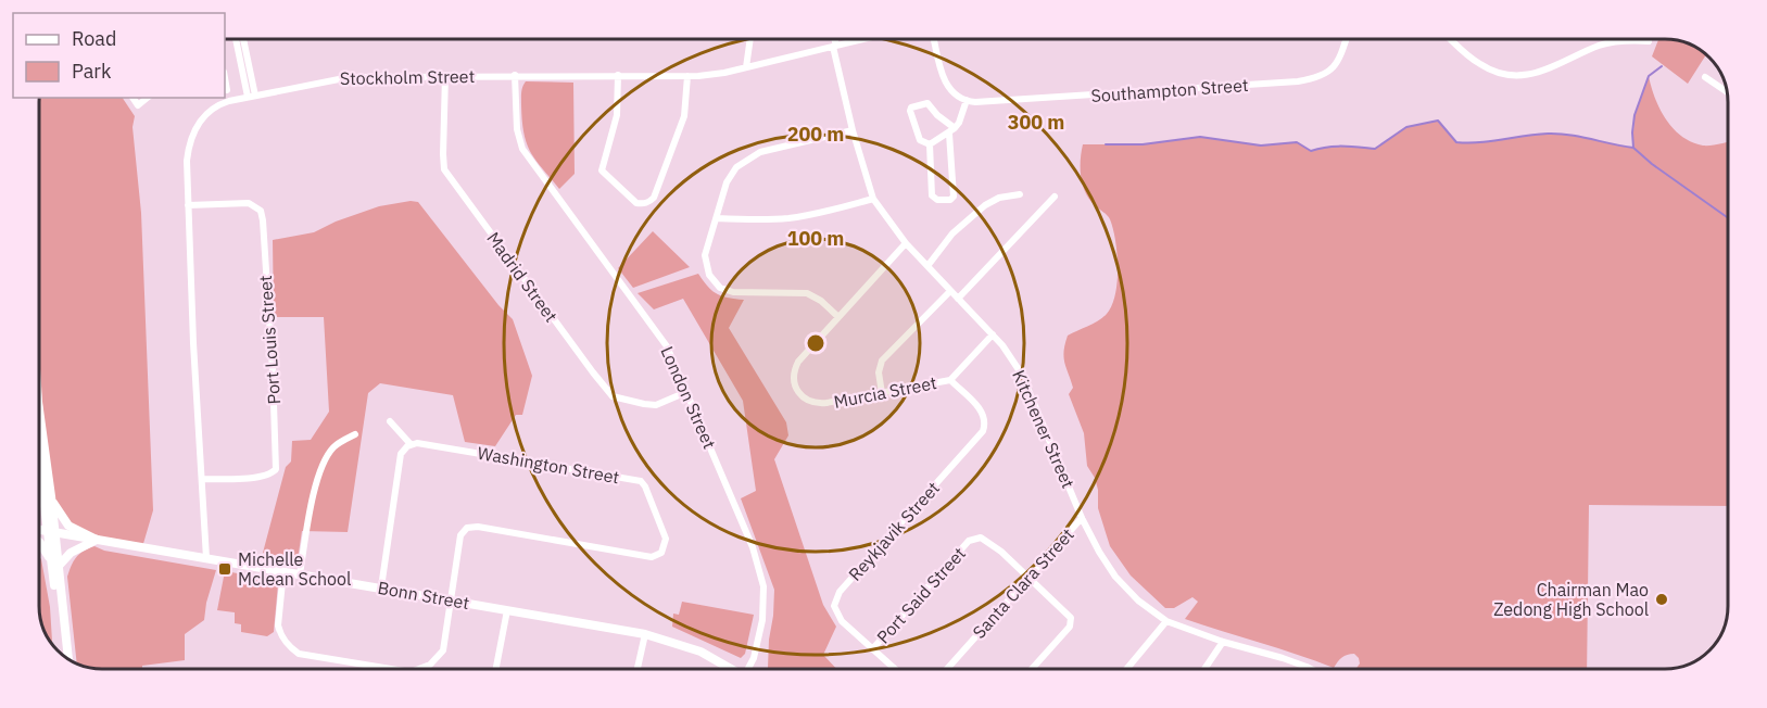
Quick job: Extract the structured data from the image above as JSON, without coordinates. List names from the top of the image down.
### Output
{
  "streets": {
    "street": [
      "Stockholm Street",
      "Southampton Street",
      "Madrid Street",
      "Port Louis Street",
      "Murcia Street",
      "London Street",
      "Kitchener Street",
      "Washington Street",
      "Reykjavik Street",
      "Santa Clara Street",
      "Bonn Street",
      "Port Said Street"
    ]
  },
  "crossings": [
    ["Stockholm Street", "Madrid Street"],
    ["Stockholm Street", "Port Louis Street"],
    ["Stockholm Street", "London Street"],
    ["Stockholm Street", "Kitchener Street"],
    ["Stockholm Street", "Bonn Street"],
    ["Madrid Street", "London Street"],
    ["Murcia Street", "Kitchener Street"],
    ["Murcia Street", "Reykjavik Street"],
    ["Kitchener Street", "Santa Clara Street"],
    ["Washington Street", "Bonn Street"],
    ["Reykjavik Street", "Port Said Street"],
    ["Santa Clara Street", "Port Said Street"]
  ],
  "places": {
    "transit": ["Michelle Mclean School"],
    "other": ["Chairman Mao Zedong High School"]
  },
  "legend": ["Road", "Park"],
  "rings": ["300 m", "200 m", "100 m"]
}
